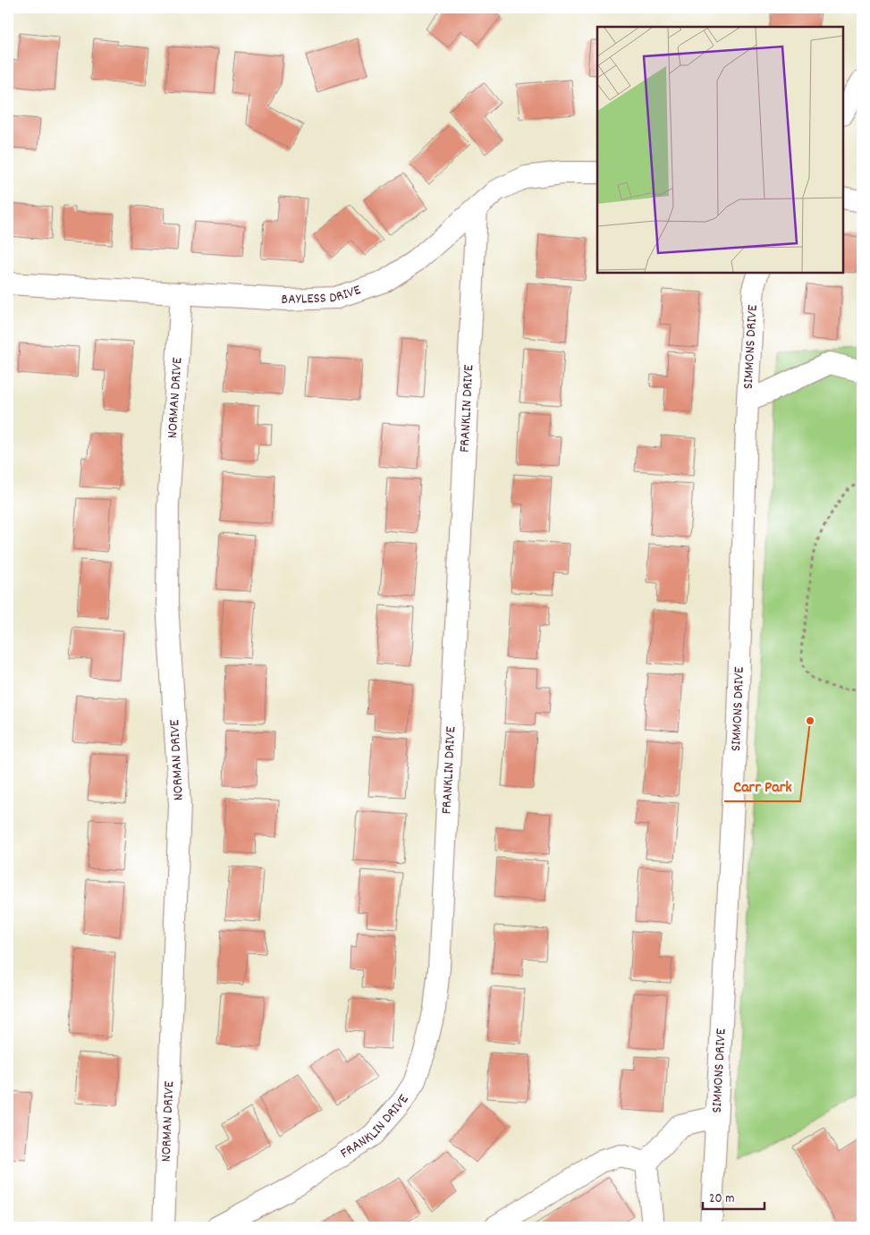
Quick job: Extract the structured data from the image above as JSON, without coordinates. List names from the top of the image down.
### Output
{
  "streets": {
    "street": [
      "BAYLESS DRIVE",
      "SIMMONS DRIVE",
      "NORMAN DRIVE",
      "FRANKLIN DRIVE"
    ]
  },
  "crossings": [
    ["BAYLESS DRIVE", "NORMAN DRIVE"],
    ["BAYLESS DRIVE", "FRANKLIN DRIVE"]
  ],
  "places": ["Carr Park"],
  "scale_bar": "20 m"
}
